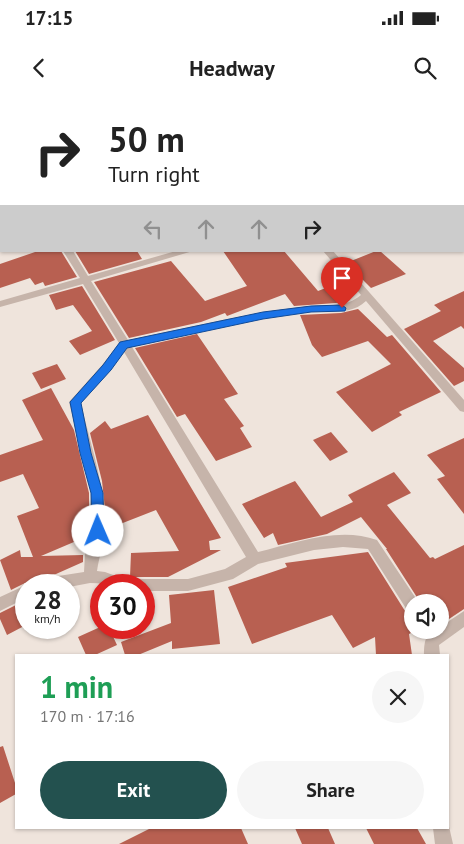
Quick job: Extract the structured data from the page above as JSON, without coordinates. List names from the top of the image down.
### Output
{
  "page": {
    "status": "17:15",
    "header": "Headway",
    "turn": ["50 m", "Turn right"],
    "speed": "28 km/h",
    "limit": "30",
    "heading": ["1 min", "170 m · 17:16"],
    "buttons": ["Exit", "Share"]
  }
}
